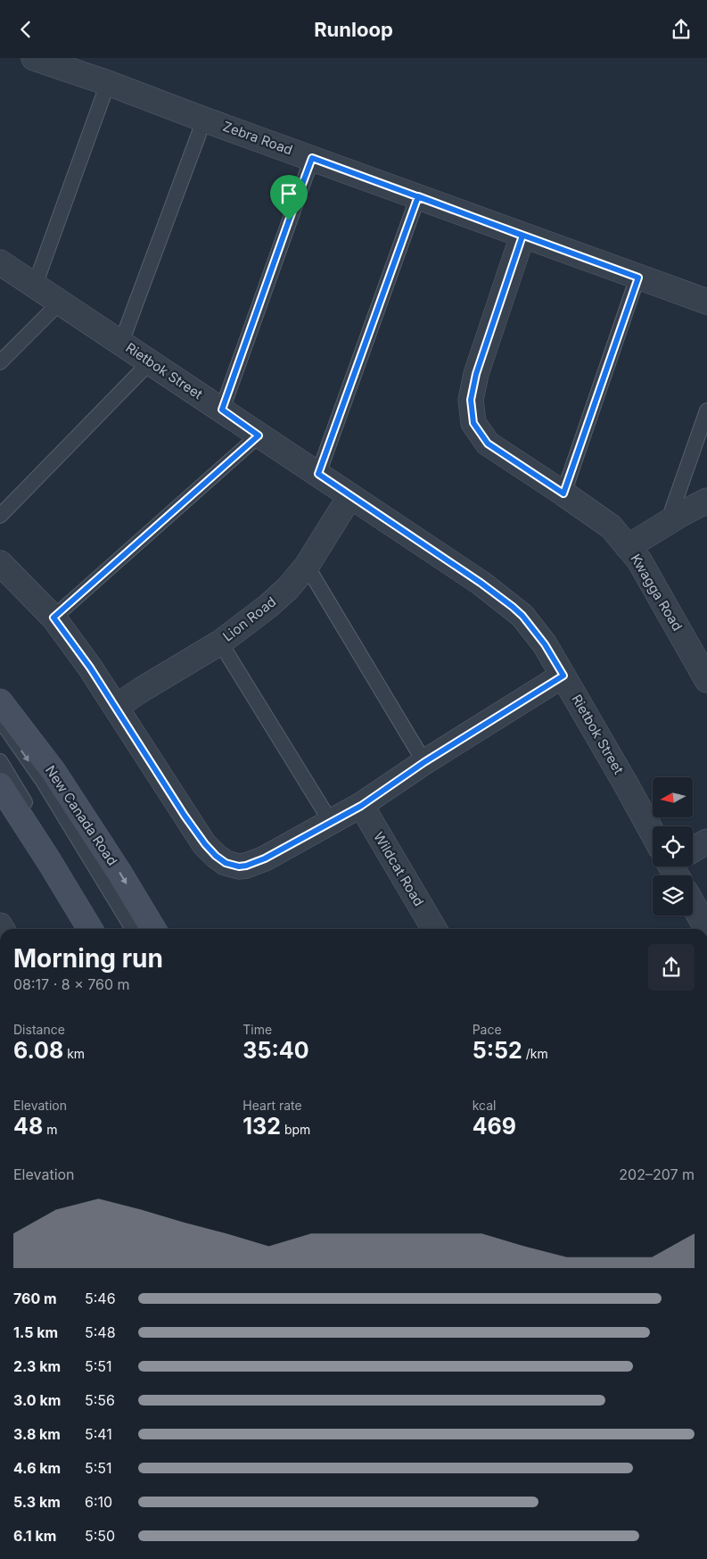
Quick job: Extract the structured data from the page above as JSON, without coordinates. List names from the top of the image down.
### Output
{
  "streets": {
    "main road": ["New Canada Road"],
    "street": [
      "Zebra Road",
      "Rietbok Street",
      "Kwagga Road",
      "Lion Road",
      "Wildcat Road"
    ]
  },
  "crossings": [
    ["Zebra Road", "Kwagga Road"],
    ["Rietbok Street", "Lion Road"]
  ],
  "north": "left",
  "page": {
    "header": "Runloop",
    "heading": ["Morning run", "08:17 · 8 × 760 m"],
    "stats": [
      ["Distance", "6.08 km"],
      ["Time", "35:40"],
      ["Pace", "5:52 /km"],
      ["Elevation", "48 m"],
      ["Heart rate", "132 bpm"],
      ["kcal", "469"]
    ],
    "chart": ["Elevation", "202–207 m"],
    "list": [
      {
        "name": "760 m",
        "note": "5:46"
      },
      {
        "name": "1.5 km",
        "note": "5:48"
      },
      {
        "name": "2.3 km",
        "note": "5:51"
      },
      {
        "name": "3.0 km",
        "note": "5:56"
      },
      {
        "name": "3.8 km",
        "note": "5:41"
      },
      {
        "name": "4.6 km",
        "note": "5:51"
      },
      {
        "name": "5.3 km",
        "note": "6:10"
      },
      {
        "name": "6.1 km",
        "note": "5:50"
      }
    ]
  }
}
